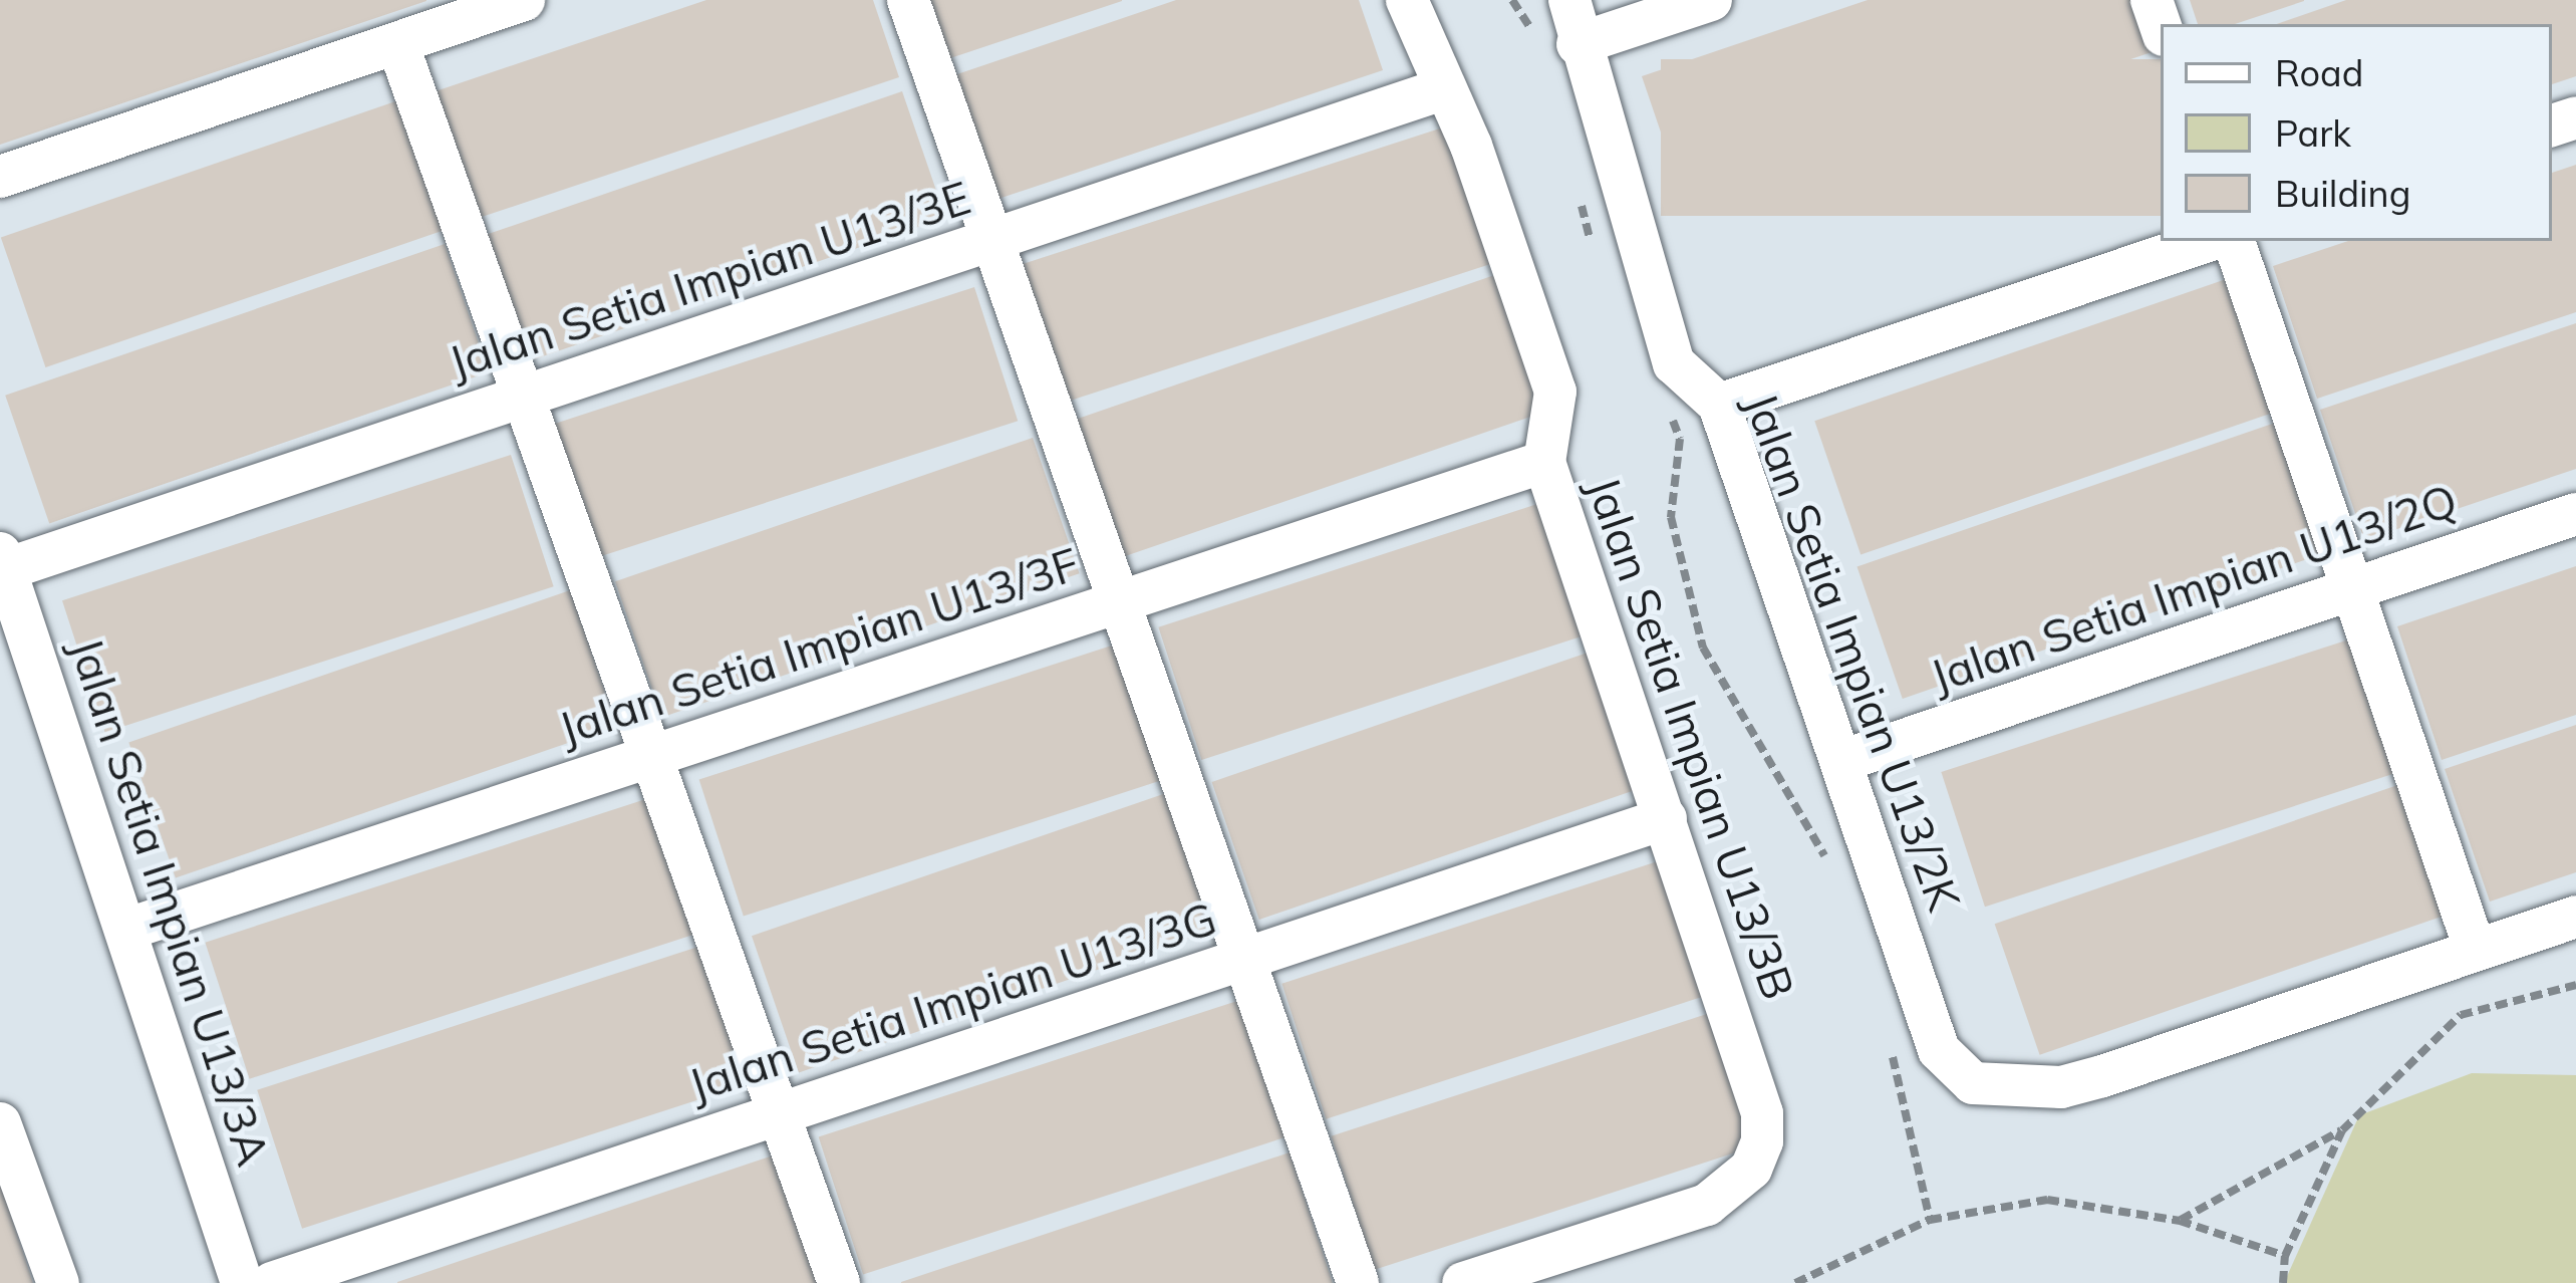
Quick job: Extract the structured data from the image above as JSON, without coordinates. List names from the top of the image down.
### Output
{
  "streets": {
    "street": [
      "Jalan Setia Impian U13/3E",
      "Jalan Setia Impian U13/2Q",
      "Jalan Setia Impian U13/3F",
      "Jalan Setia Impian U13/2K",
      "Jalan Setia Impian U13/3B",
      "Jalan Setia Impian U13/3A",
      "Jalan Setia Impian U13/3G"
    ]
  },
  "crossings": [
    ["Jalan Setia Impian U13/3E", "Jalan Setia Impian U13/3B"],
    ["Jalan Setia Impian U13/3E", "Jalan Setia Impian U13/3A"],
    ["Jalan Setia Impian U13/2Q", "Jalan Setia Impian U13/2K"],
    ["Jalan Setia Impian U13/3F", "Jalan Setia Impian U13/3B"],
    ["Jalan Setia Impian U13/3F", "Jalan Setia Impian U13/3A"],
    ["Jalan Setia Impian U13/3B", "Jalan Setia Impian U13/3G"]
  ],
  "legend": ["Road", "Park", "Building"]
}
